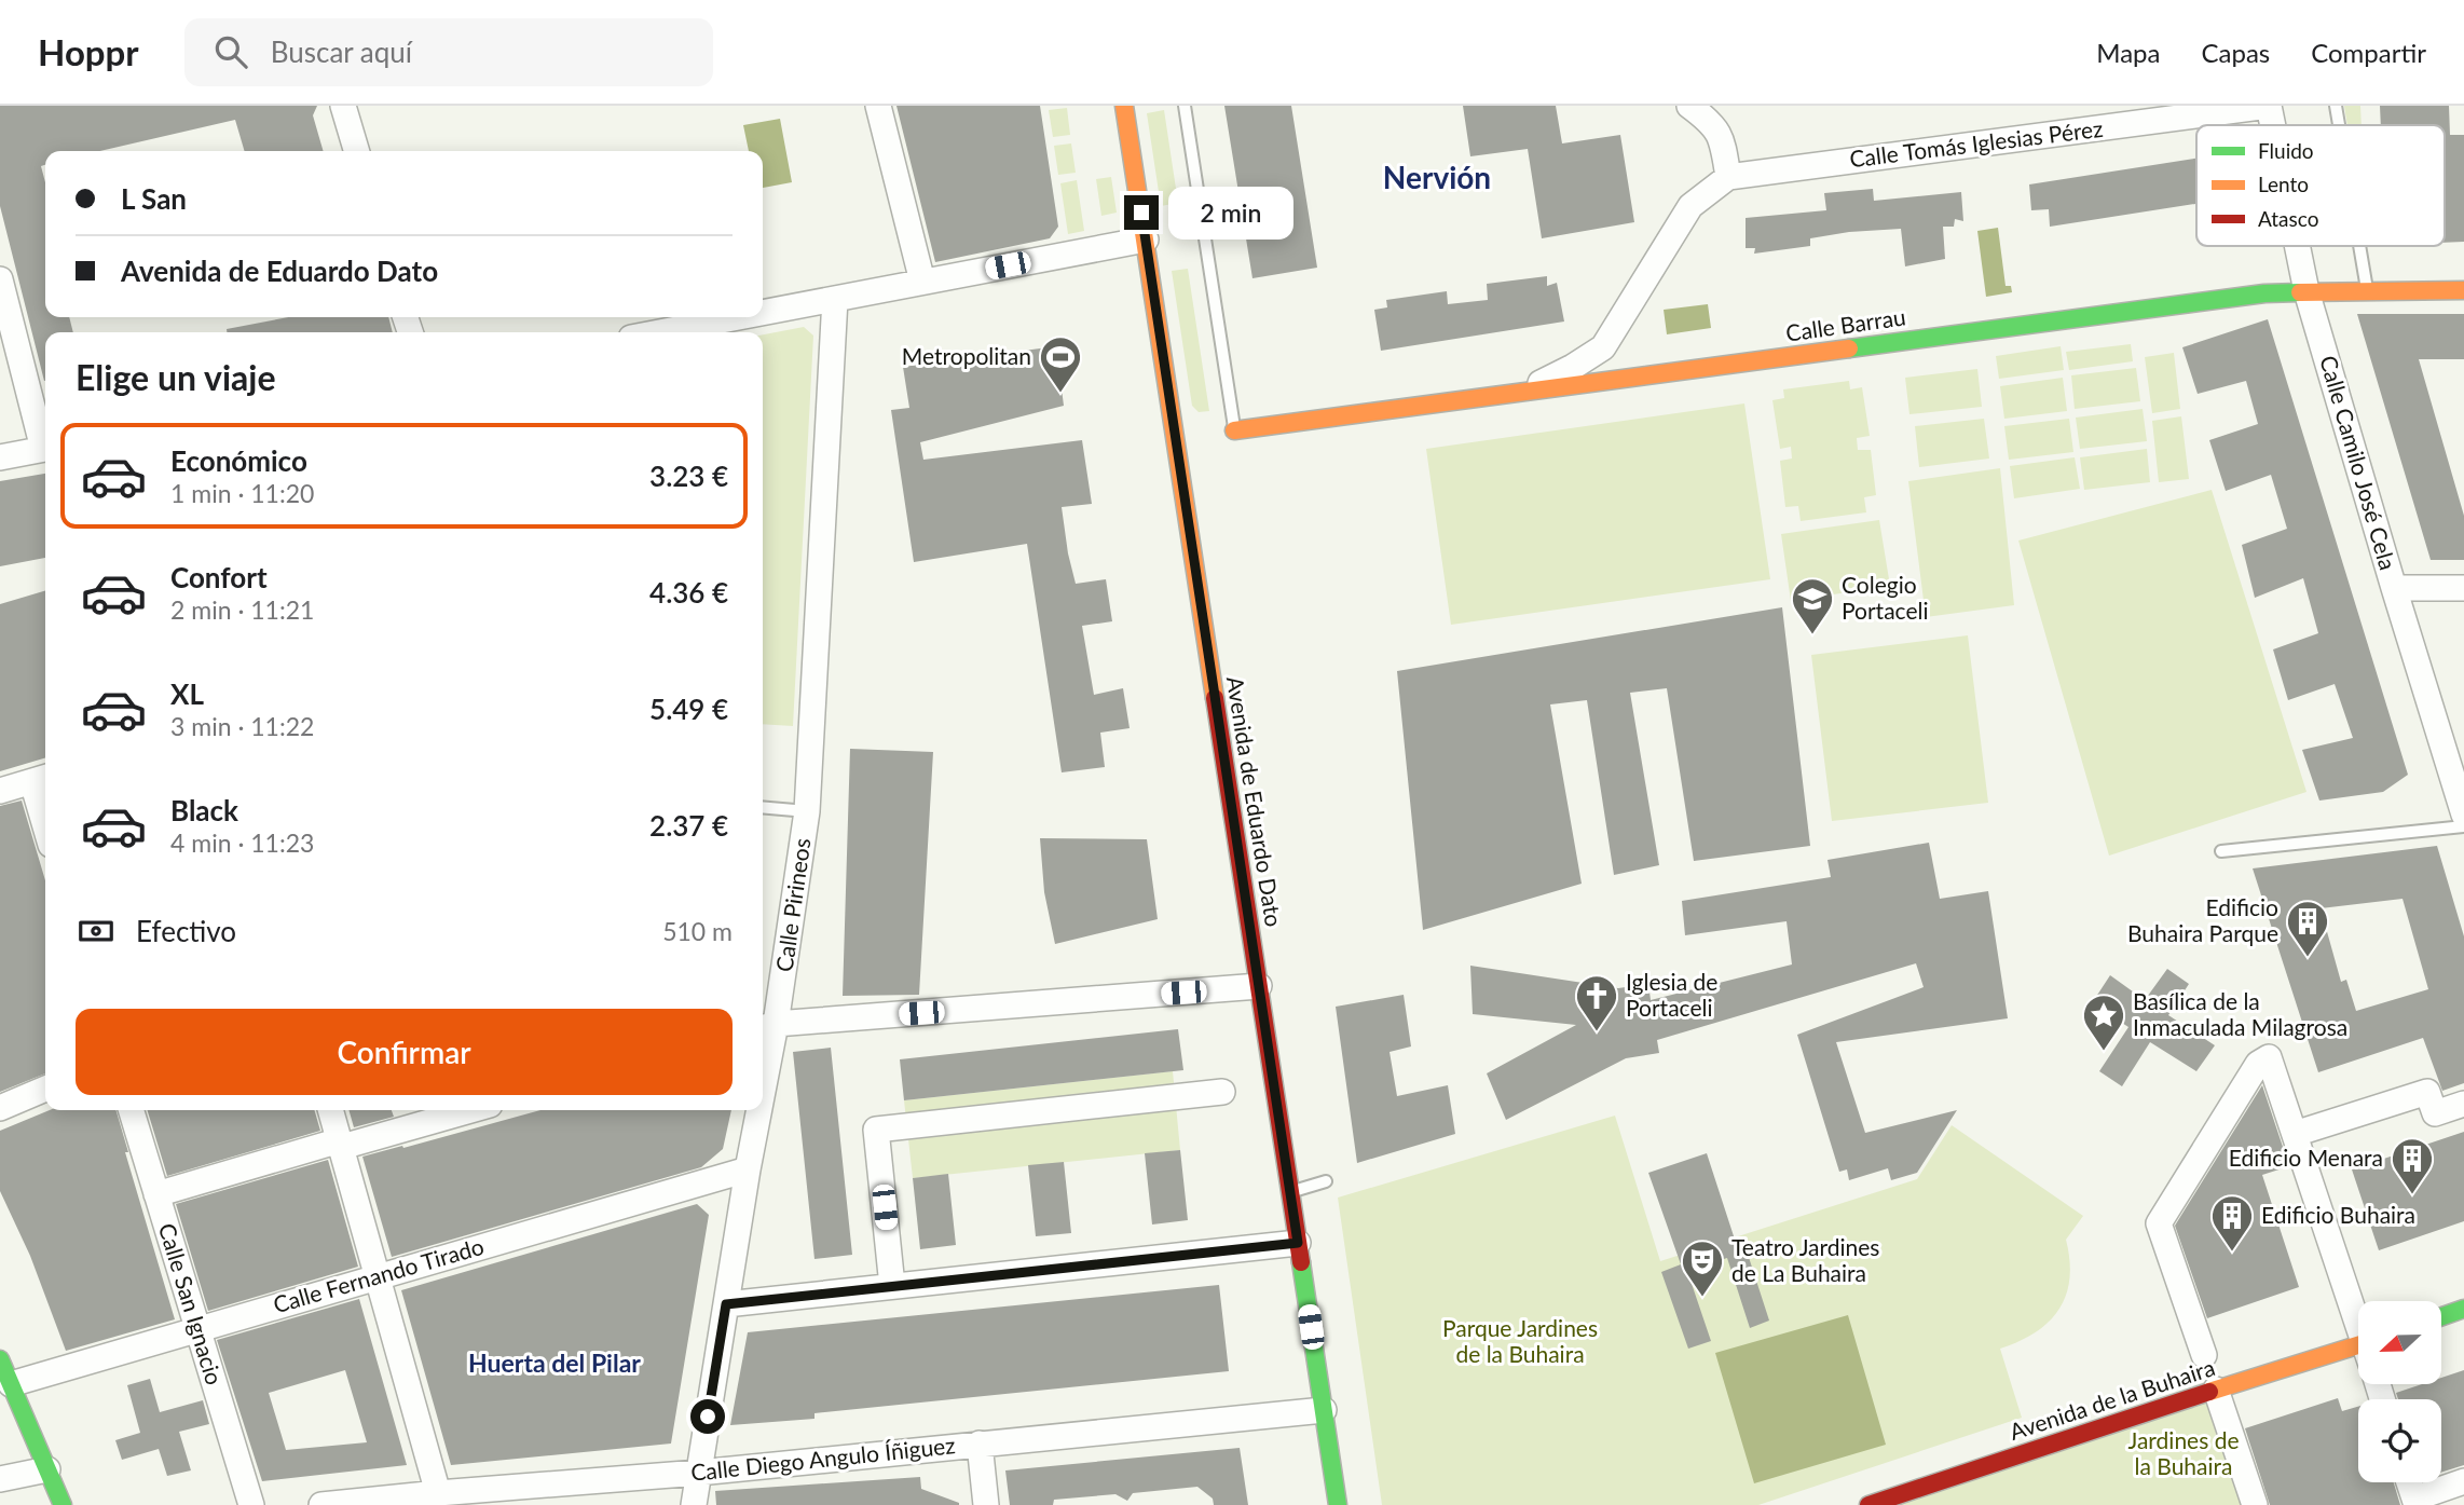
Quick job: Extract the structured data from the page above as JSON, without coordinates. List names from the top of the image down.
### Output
{
  "streets": {
    "main road": ["Calle Barrau", "Avenida de Eduardo Dato", "Avenida de la Buhaira"],
    "street": [
      "Calle Tomás Iglesias Pérez",
      "Calle Camilo José Cela",
      "Calle Pirineos",
      "Calle Fernando Tirado",
      "Calle San Ignacio",
      "Calle Diego Angulo Íñiguez"
    ]
  },
  "crossings": [
    ["Calle Tomás Iglesias Pérez", "Calle Camilo José Cela"],
    ["Calle Barrau", "Calle Camilo José Cela"],
    ["Avenida de Eduardo Dato", "Calle Diego Angulo Íñiguez"],
    ["Calle Pirineos", "Calle Fernando Tirado"],
    ["Calle Pirineos", "Calle Diego Angulo Íñiguez"],
    ["Calle Fernando Tirado", "Calle San Ignacio"]
  ],
  "districts": ["Nervión", "Huerta del Pilar"],
  "parks": ["Parque Jardines de la Buhaira", "Jardines de la Buhaira"],
  "places": {
    "sports": ["Metropolitan"],
    "school or university": ["Colegio Portaceli"],
    "building": ["Edificio Buhaira Parque", "Edificio Menara", "Edificio Buhaira"],
    "church": ["Iglesia de Portaceli"],
    "place": ["Basílica de la Inmaculada Milagrosa"],
    "theatre": ["Teatro Jardines de La Buhaira"]
  },
  "legend": ["Fluido", "Lento", "Atasco"],
  "north": "left",
  "page": {
    "header": "Hoppr",
    "search": "Buscar aquí",
    "nav": ["Mapa", "Capas", "Compartir"],
    "banner": ["L San", "Avenida de Eduardo Dato"],
    "bubble": "2 min",
    "heading": "Elige un viaje",
    "list": [
      {
        "name": "Económico",
        "note": "1 min · 11:20",
        "value": "3.23 €"
      },
      {
        "name": "Confort",
        "note": "2 min · 11:21",
        "value": "4.36 €"
      },
      {
        "name": "XL",
        "note": "3 min · 11:22",
        "value": "5.49 €"
      },
      {
        "name": "Black",
        "note": "4 min · 11:23",
        "value": "2.37 €"
      }
    ],
    "pay": ["Efectivo", "510 m"],
    "buttons": "Confirmar"
  }
}
